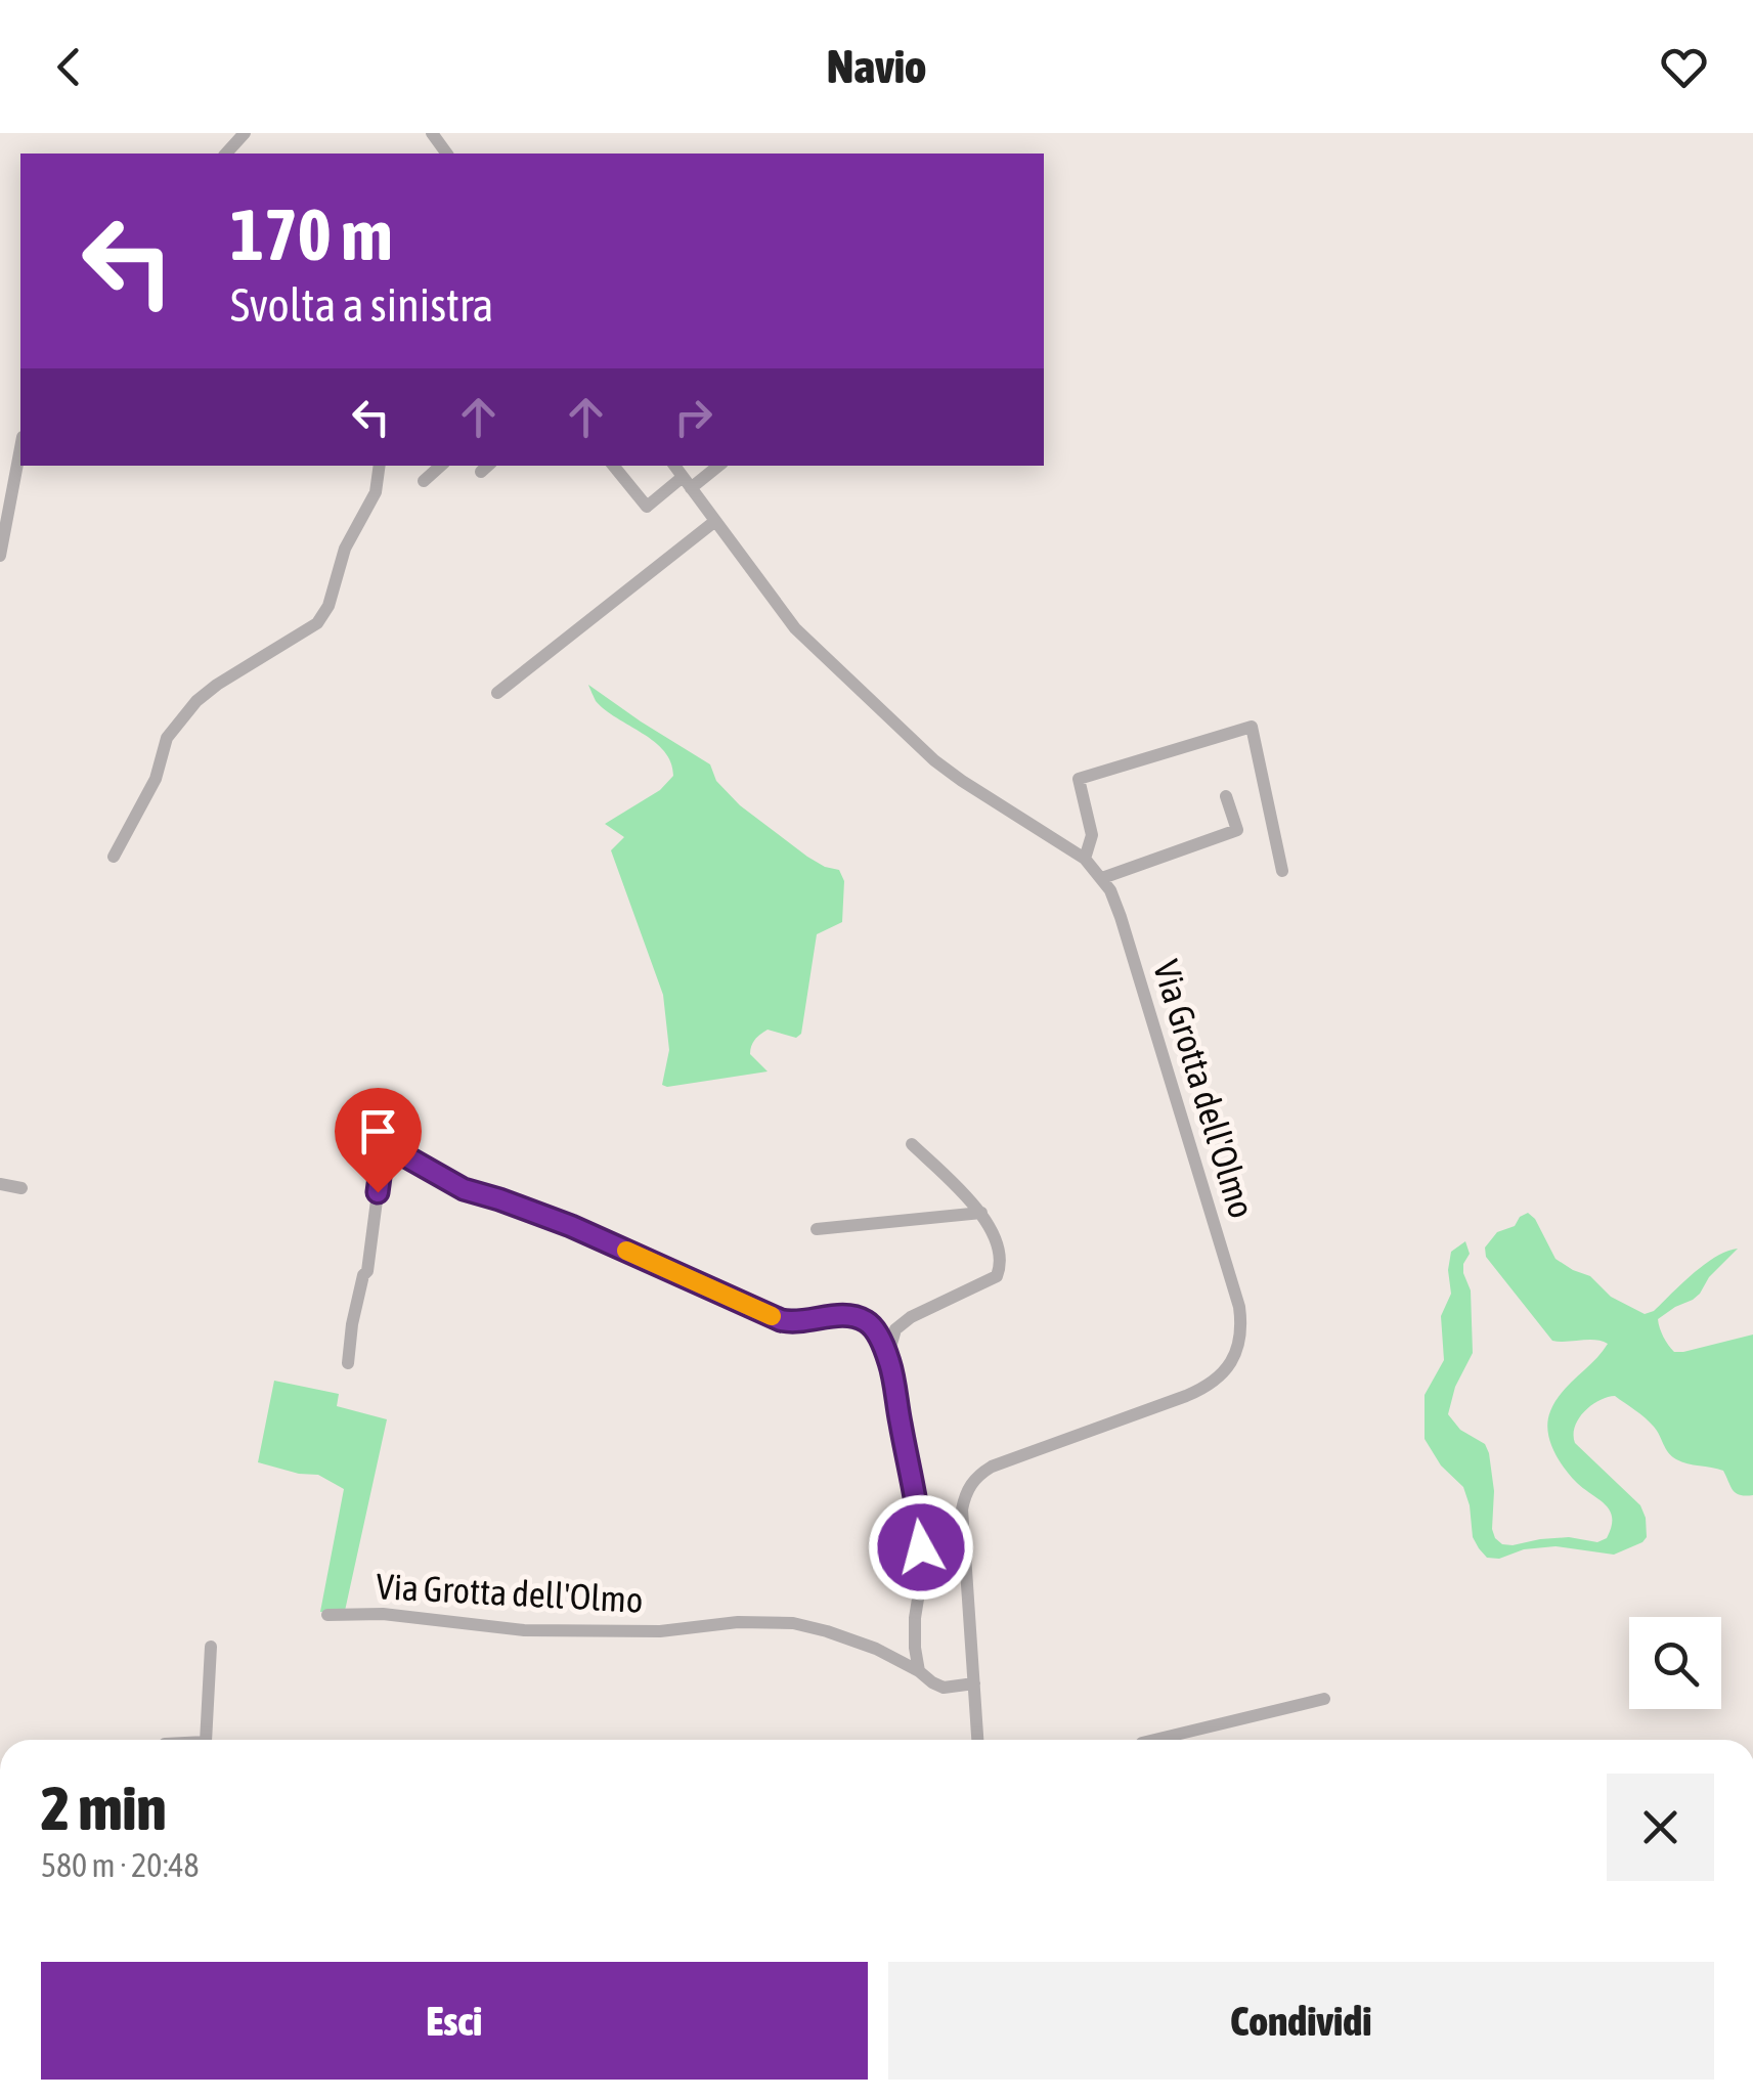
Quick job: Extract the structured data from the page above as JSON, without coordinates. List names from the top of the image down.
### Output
{
  "streets": {
    "street": ["Via Grotta dell'Olmo"]
  },
  "page": {
    "header": "Navio",
    "turn": ["170 m", "Svolta a sinistra"],
    "heading": ["2 min", "580 m · 20:48"],
    "buttons": ["Esci", "Condividi"]
  }
}
